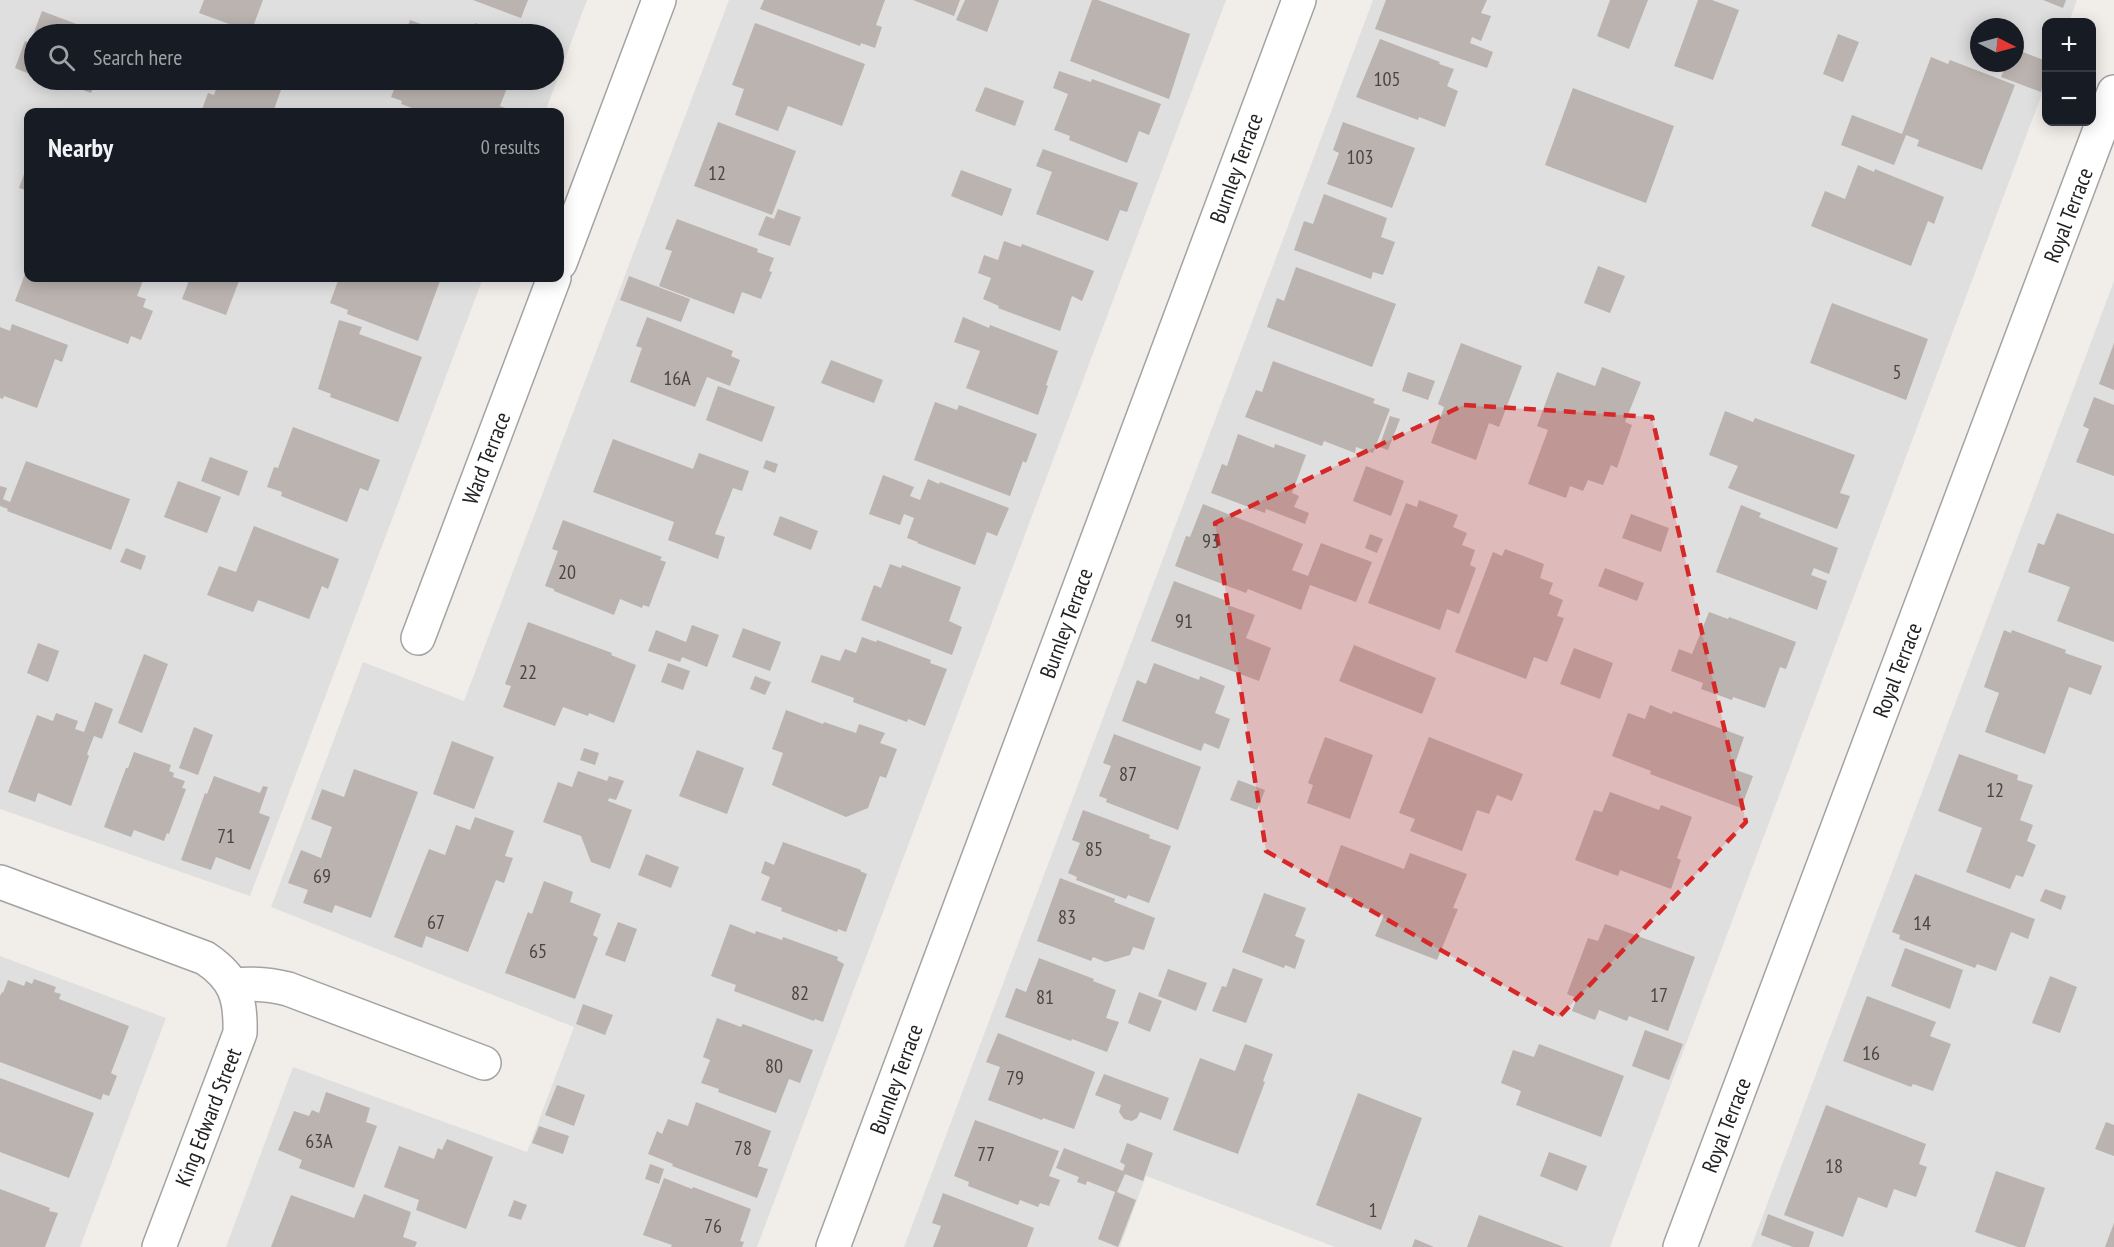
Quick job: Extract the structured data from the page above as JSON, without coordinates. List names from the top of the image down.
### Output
{
  "streets": {
    "street": [
      "Burnley Terrace",
      "Royal Terrace",
      "Ward Terrace",
      "King Edward Street"
    ]
  },
  "house_numbers": [
    "105",
    "103",
    "12",
    "5",
    "16A",
    "93",
    "20",
    "91",
    "22",
    "87",
    "12",
    "71",
    "85",
    "69",
    "83",
    "67",
    "14",
    "65",
    "82",
    "17",
    "81",
    "16",
    "80",
    "79",
    "63A",
    "78",
    "77",
    "18",
    "1",
    "76"
  ],
  "north": "right",
  "page": {
    "map_buttons": ["+", "−"],
    "search": "Search here",
    "heading": ["Nearby", "0 results"]
  }
}
